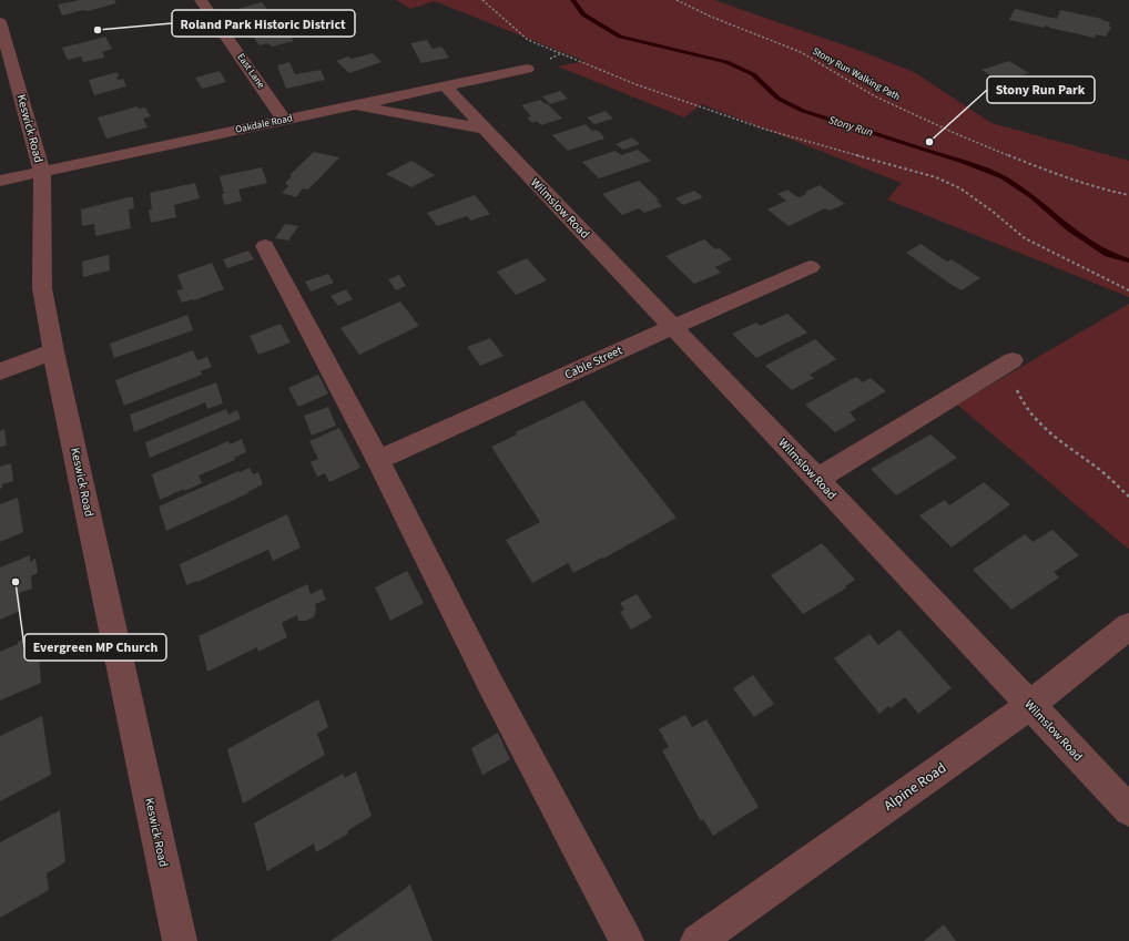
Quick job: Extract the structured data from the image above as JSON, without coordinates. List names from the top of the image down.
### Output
{
  "streets": {
    "street": [
      "East Lane",
      "Oakdale Road",
      "Keswick Road",
      "Wilmslow Road",
      "Cable Street",
      "Alpine Road"
    ],
    "path": ["Stony Run Walking Path"]
  },
  "crossings": [
    ["East Lane", "Oakdale Road"],
    ["Oakdale Road", "Keswick Road"],
    ["Oakdale Road", "Wilmslow Road"],
    ["Wilmslow Road", "Cable Street"],
    ["Wilmslow Road", "Alpine Road"]
  ],
  "water": ["Stony Run"],
  "places": ["Roland Park Historic District", "Stony Run Park", "Evergreen MP Church"]
}
